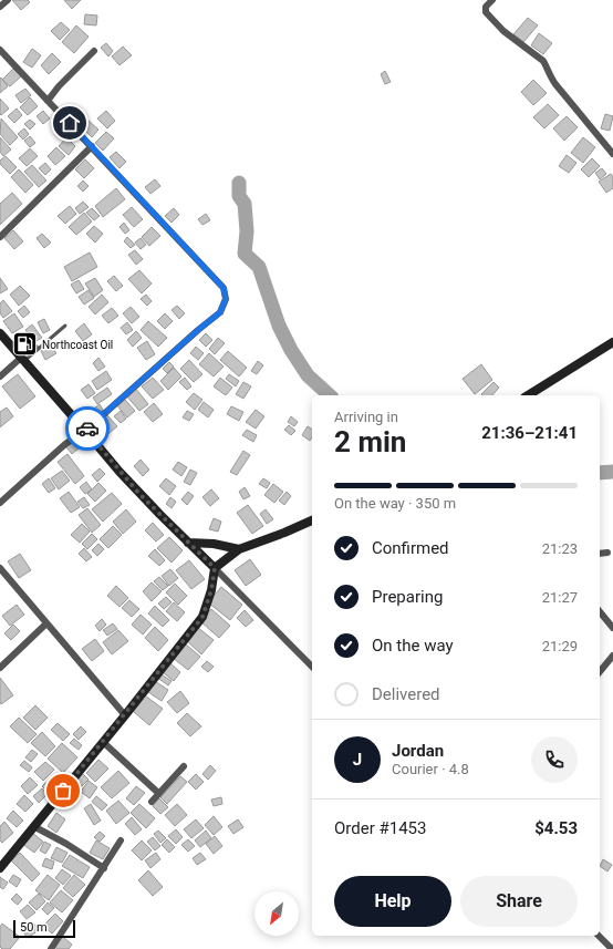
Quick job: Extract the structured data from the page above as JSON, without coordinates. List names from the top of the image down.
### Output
{
  "places": {
    "fuel station": ["Northcoast Oil"]
  },
  "scale_bar": "50 m",
  "north": "bottom left",
  "page": {
    "heading": ["2 min", "Arriving in", "21:36–21:41"],
    "panel": [
      "Jordan",
      "Courier · 4.8",
      "Order #1453",
      "$4.53"
    ],
    "bar": "On the way · 350 m",
    "list": [
      ["Confirmed", "21:23"],
      ["Preparing", "21:27"],
      ["On the way", "21:29"],
      "Delivered"
    ],
    "round": "J",
    "buttons": ["Help", "Share"],
    "scale": "50 m"
  }
}
